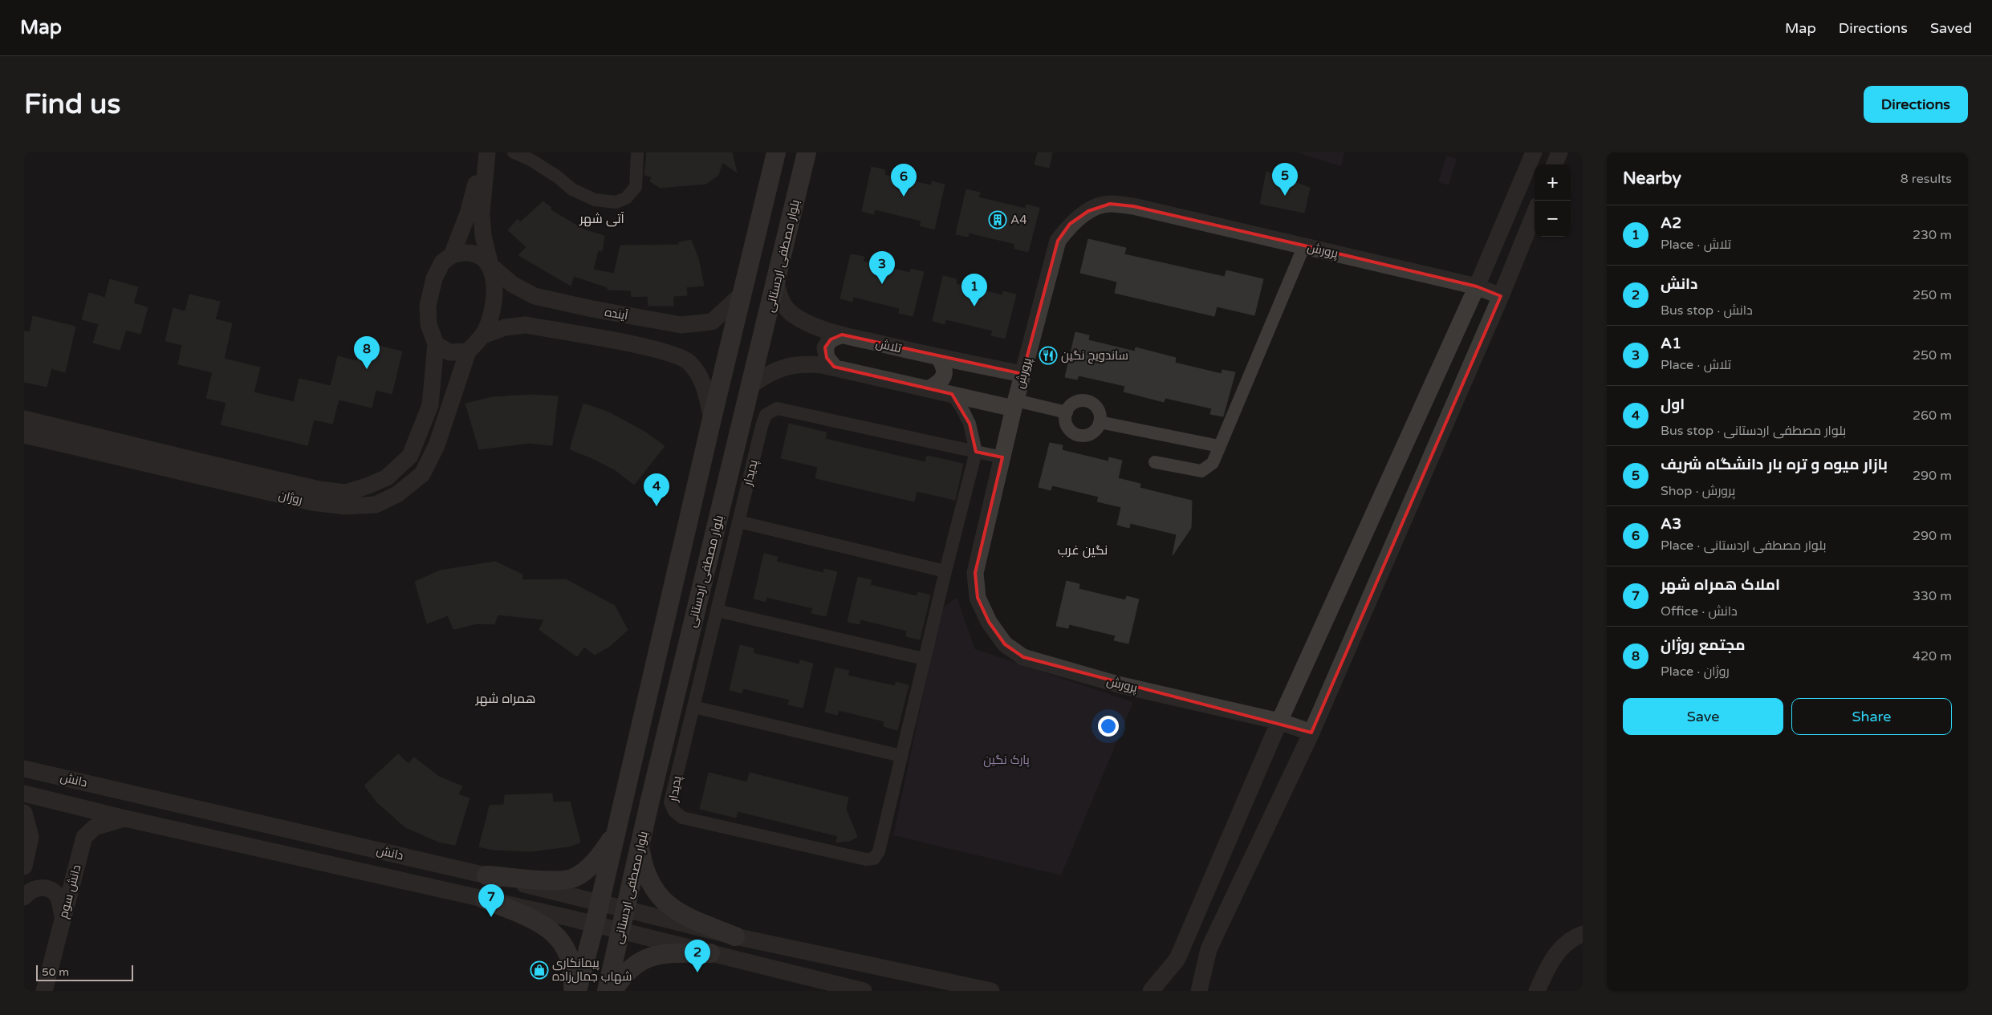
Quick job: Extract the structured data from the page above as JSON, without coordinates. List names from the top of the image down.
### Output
{
  "streets": {
    "main road": ["بلوار مصطفی اردستانی"],
    "street": [
      "پرورش",
      "آینده",
      "تلاش",
      "پدیدار",
      "روژان",
      "دانش",
      "دانش سوم"
    ]
  },
  "crossings": [
    ["پرورش", "تلاش"],
    ["بلوار مصطفی اردستانی", "تلاش"],
    ["بلوار مصطفی اردستانی", "دانش"],
    ["آینده", "روژان"],
    ["دانش", "دانش سوم"]
  ],
  "districts": ["آتی شهر", "نگین غرب", "همراه شهر"],
  "parks": ["پارک نگین"],
  "places": {
    "building": ["A4"],
    "restaurant": ["ساندویج نگین"],
    "shop": ["پیمانکاری شهاب جمال‌زاده"]
  },
  "scale_bar": "50 m",
  "page": {
    "header": "Map",
    "nav": ["Map", "Directions", "Saved"],
    "buttons": [
      "Directions",
      ["Save", "Share"]
    ],
    "title": "Find us",
    "heading": ["Nearby", "8 results"],
    "pins": [
      "5",
      "6",
      "3",
      "1",
      "8",
      "4",
      "7",
      "2"
    ],
    "map_buttons": ["+", "−"],
    "list": [
      {
        "mark": "1",
        "name": "A2",
        "note": "Place · تلاش",
        "value": "230 m"
      },
      {
        "mark": "2",
        "name": "دانش",
        "note": "Bus stop · دانش",
        "value": "250 m"
      },
      {
        "mark": "3",
        "name": "A1",
        "note": "Place · تلاش",
        "value": "250 m"
      },
      {
        "mark": "4",
        "name": "اول",
        "note": "Bus stop · بلوار مصطفی اردستانی",
        "value": "260 m"
      },
      {
        "mark": "5",
        "name": "بازار میوه و تره بار دانشگاه شریف",
        "note": "Shop · پرورش",
        "value": "290 m"
      },
      {
        "mark": "6",
        "name": "A3",
        "note": "Place · بلوار مصطفی اردستانی",
        "value": "290 m"
      },
      {
        "mark": "7",
        "name": "املاک همراه شهر",
        "note": "Office · دانش",
        "value": "330 m"
      },
      {
        "mark": "8",
        "name": "مجتمع روژان",
        "note": "Place · روژان",
        "value": "420 m"
      }
    ],
    "scale": "50 m"
  }
}
